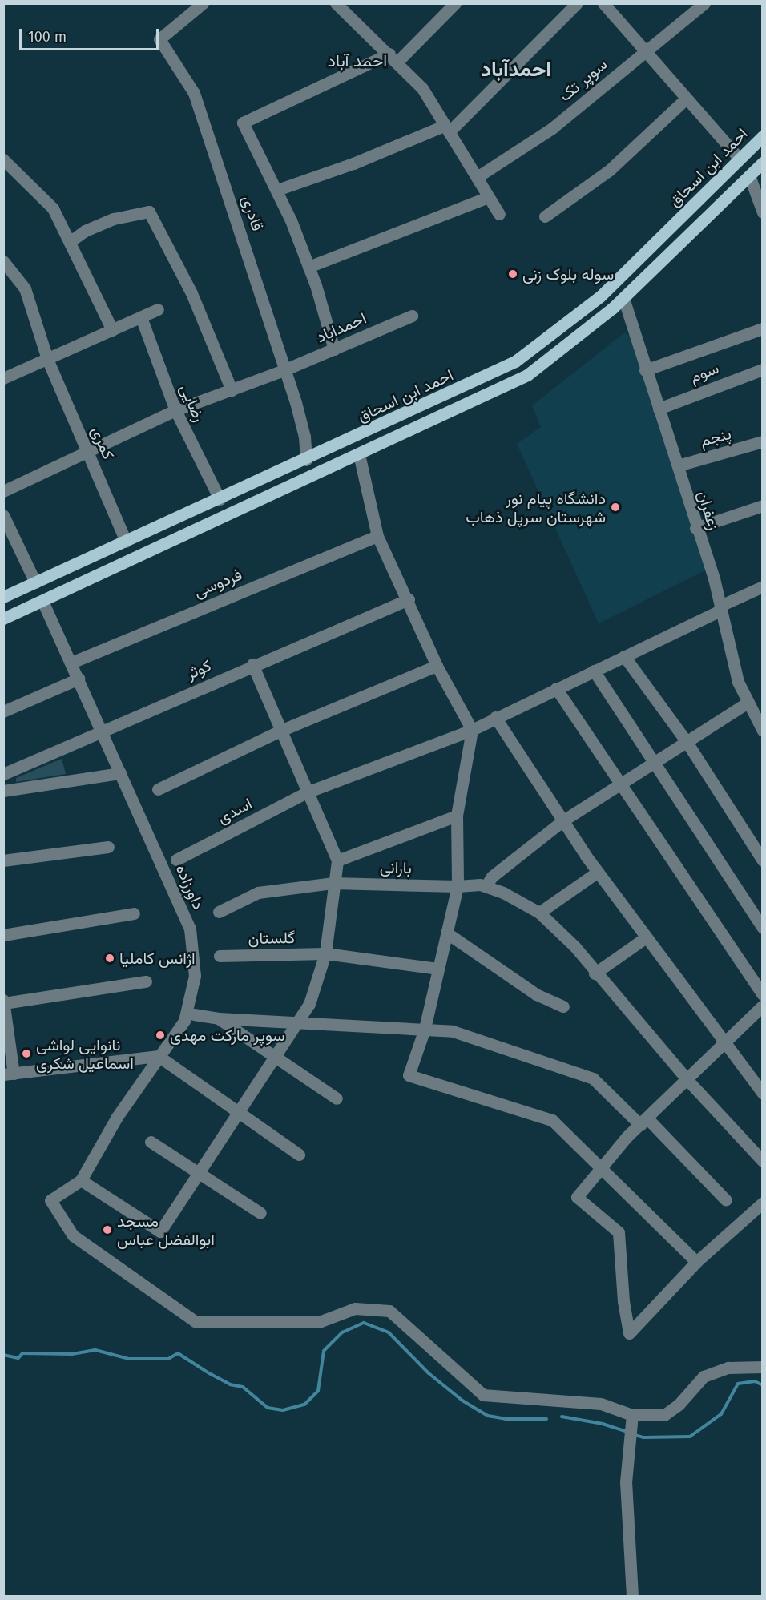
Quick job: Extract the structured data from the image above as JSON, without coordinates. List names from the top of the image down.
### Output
{
  "streets": {
    "main road": ["احمد ابن اسحاق"],
    "street": [
      "سوپر تک",
      "قادری",
      "احمداباد",
      "سوم",
      "رضایی",
      "پنجم",
      "کمری",
      "زعفران",
      "فردوسی",
      "کوثر",
      "اسدی",
      "بارانی",
      "داورزاده",
      "گلستان"
    ]
  },
  "crossings": [
    ["احمد ابن اسحاق", "قادری"],
    ["احمد ابن اسحاق", "رضایی"],
    ["احمد ابن اسحاق", "کمری"],
    ["قادری", "احمداباد"],
    ["احمداباد", "رضایی"],
    ["احمداباد", "کمری"],
    ["سوم", "زعفران"],
    ["پنجم", "زعفران"],
    ["زعفران", "اسدی"],
    ["فردوسی", "داورزاده"],
    ["کوثر", "داورزاده"]
  ],
  "districts": ["احمد آباد", "احمدآباد"],
  "places": [
    "سوله بلوک زنی",
    "دانشگاه پیام نور شهرستان سرپل ذهاب",
    "اژانس کاملیا",
    "سوپر مارکت مهدی",
    "نانوایی لواشی اسماعیل شکری",
    "مسجد ابوالفضل عباس"
  ],
  "scale_bar": "100 m"
}
